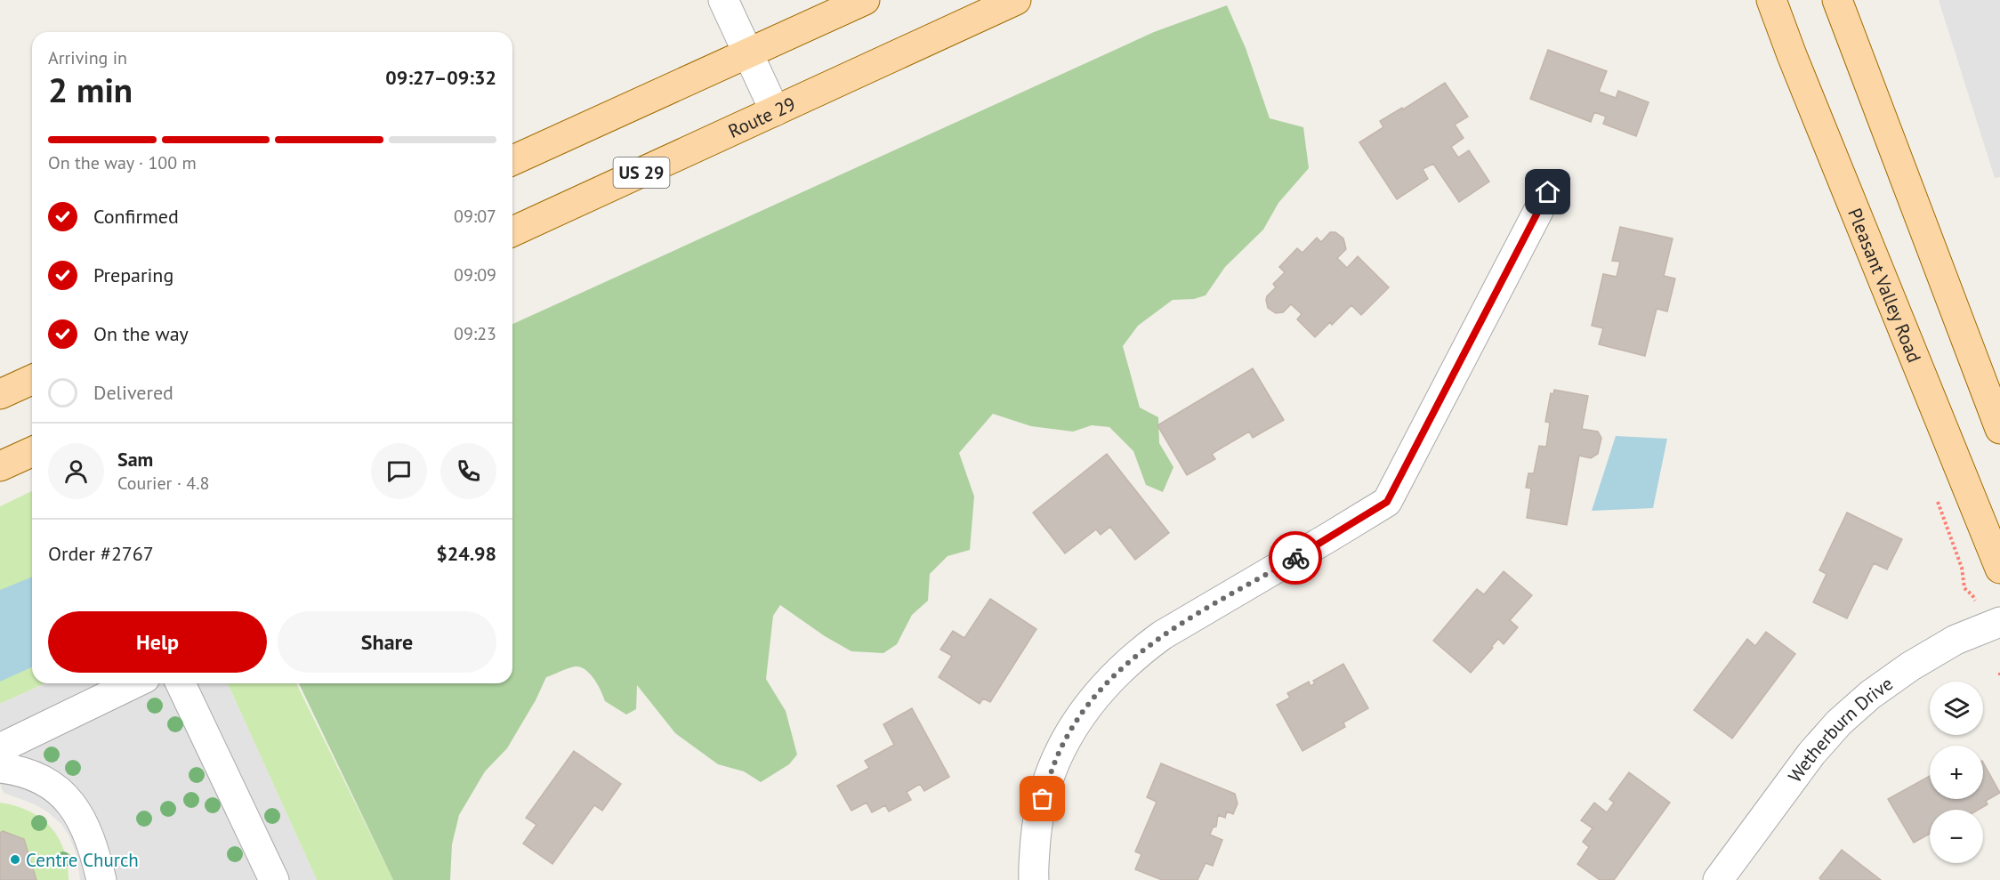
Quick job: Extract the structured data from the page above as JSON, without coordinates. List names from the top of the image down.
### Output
{
  "streets": {
    "main road": ["Route 29", "US 29", "Pleasant Valley Road"],
    "street": ["Wetherburn Drive"]
  },
  "places": ["Centre Church"],
  "page": {
    "heading": ["2 min", "Arriving in", "09:27–09:32"],
    "panel": [
      "Sam",
      "Courier · 4.8",
      "Order #2767",
      "$24.98"
    ],
    "bar": "On the way · 100 m",
    "list": [
      ["Confirmed", "09:07"],
      ["Preparing", "09:09"],
      ["On the way", "09:23"],
      "Delivered"
    ],
    "buttons": ["Help", "Share"],
    "map_buttons": ["+", "−"]
  }
}
